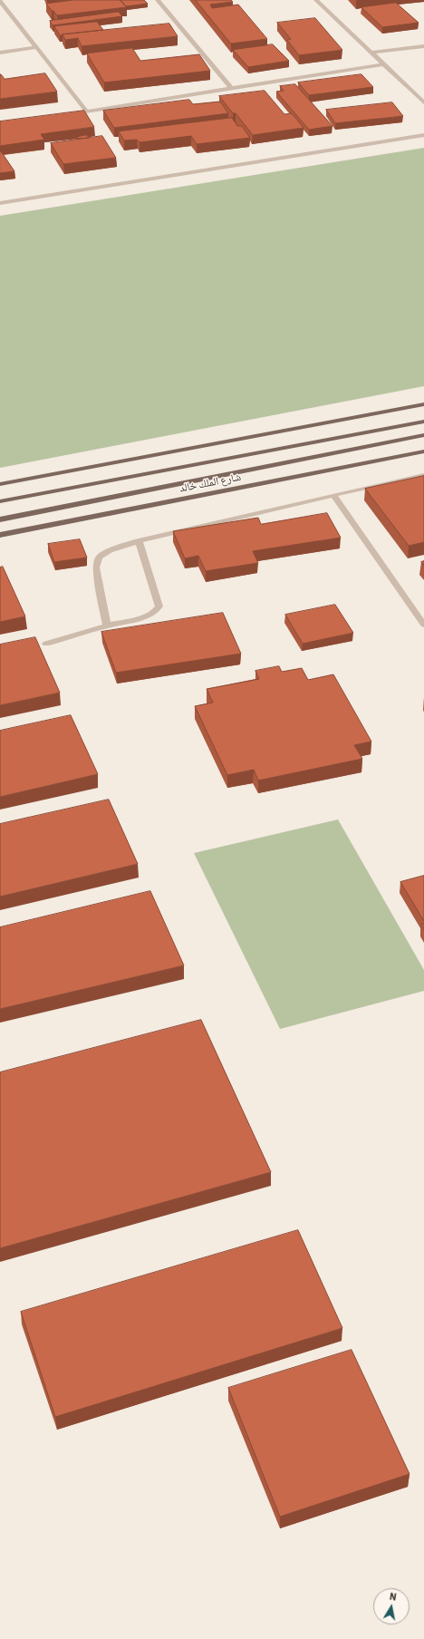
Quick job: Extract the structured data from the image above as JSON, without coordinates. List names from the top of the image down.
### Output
{
  "streets": {
    "main road": ["شارع الملك خالد"]
  },
  "north": "top"
}
